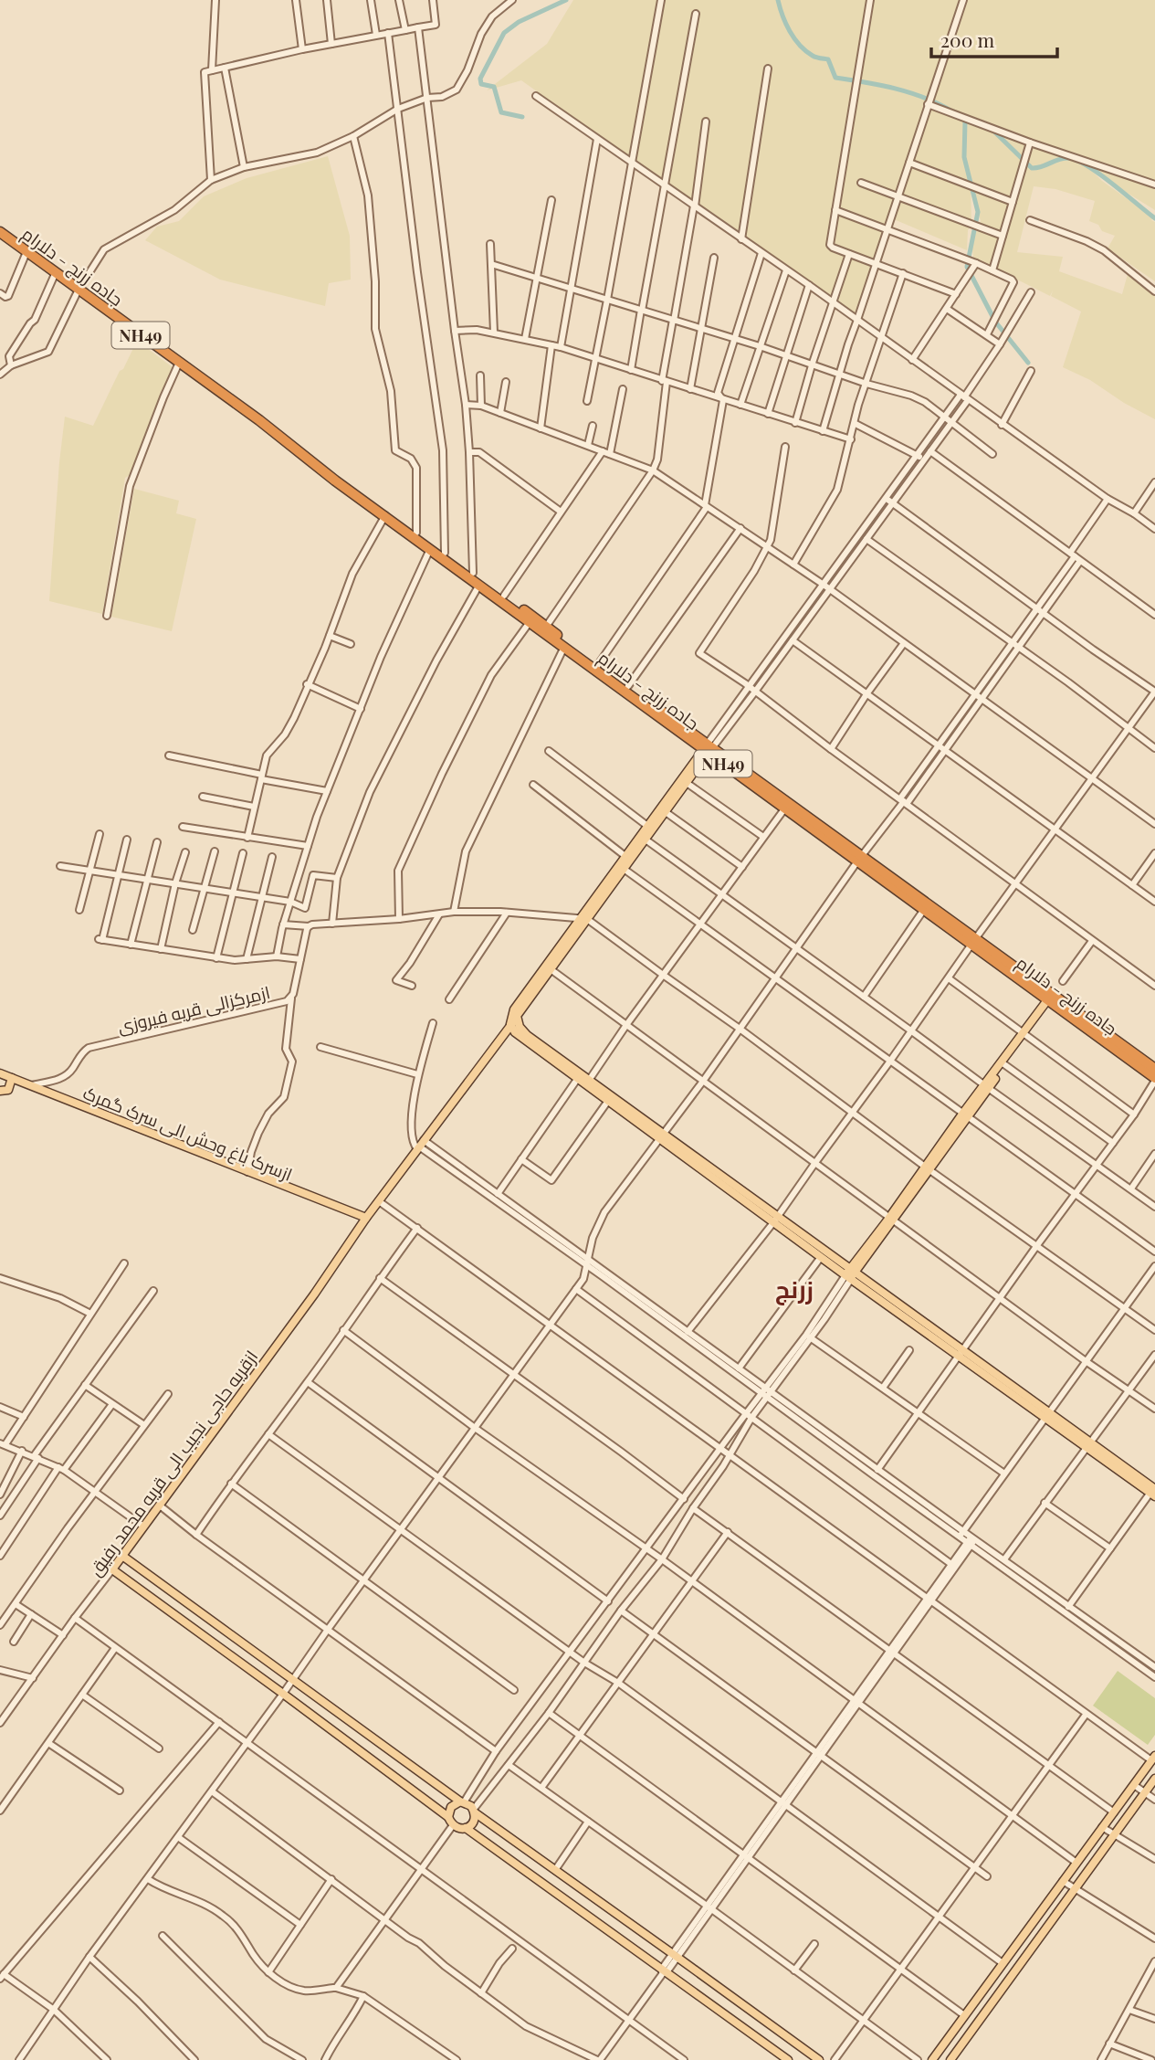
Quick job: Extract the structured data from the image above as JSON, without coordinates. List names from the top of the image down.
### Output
{
  "streets": {
    "highway": ["جاده زرنج - دلارام", "NH49"],
    "main road": ["ازسرک باغ وحش الی سرک گمرک", "ازقریه حاجی نجیب الی قریه محمد رفیق"],
    "street": ["ازمرکزالی قریه فیروزی"]
  },
  "crossings": [
    ["ازمرکزالی قریه فیروزی", "ازسرک باغ وحش الی سرک گمرک"],
    ["ازسرک باغ وحش الی سرک گمرک", "ازقریه حاجی نجیب الی قریه محمد رفیق"]
  ],
  "districts": ["زرنج"],
  "scale_bar": "200 m"
}
